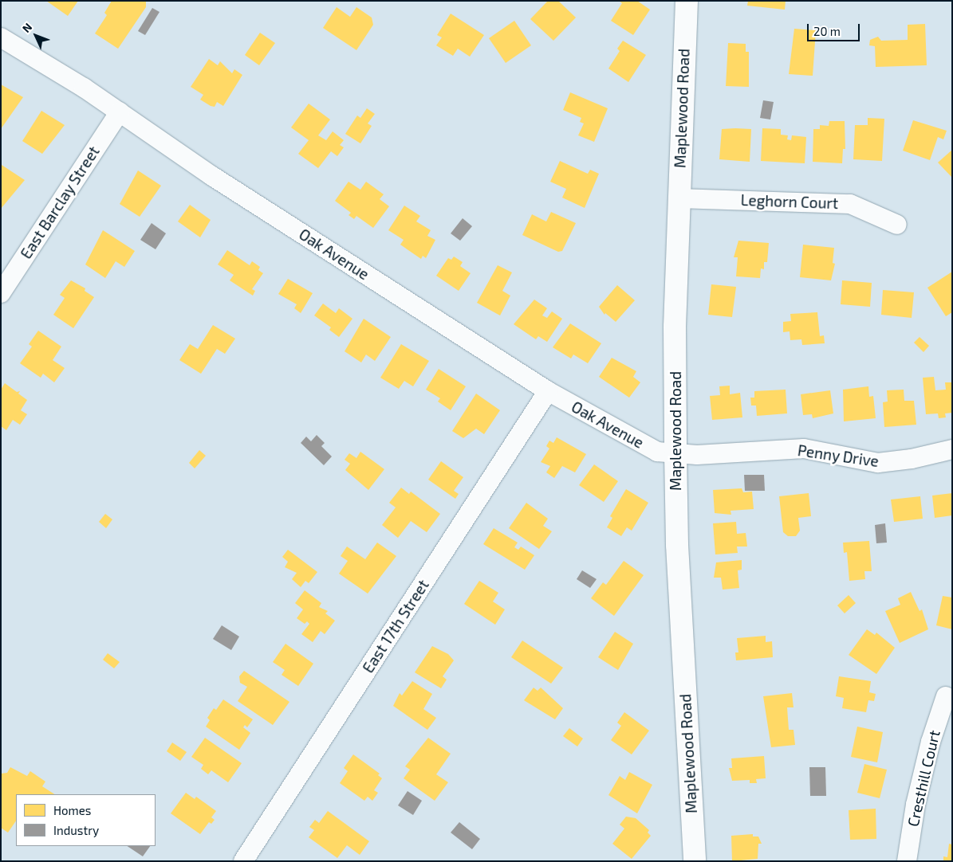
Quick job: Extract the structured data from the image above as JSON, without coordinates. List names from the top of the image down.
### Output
{
  "streets": {
    "street": [
      "Maplewood Road",
      "Leghorn Court",
      "East Barclay Street",
      "Oak Avenue",
      "Penny Drive",
      "East 17th Street",
      "Cresthill Court"
    ]
  },
  "crossings": [
    ["Maplewood Road", "Leghorn Court"],
    ["Maplewood Road", "Oak Avenue"],
    ["Maplewood Road", "Penny Drive"],
    ["East Barclay Street", "Oak Avenue"],
    ["Oak Avenue", "Penny Drive"],
    ["Oak Avenue", "East 17th Street"]
  ],
  "legend": ["Homes", "Industry"],
  "scale_bar": "20 m",
  "north": "top left"
}
